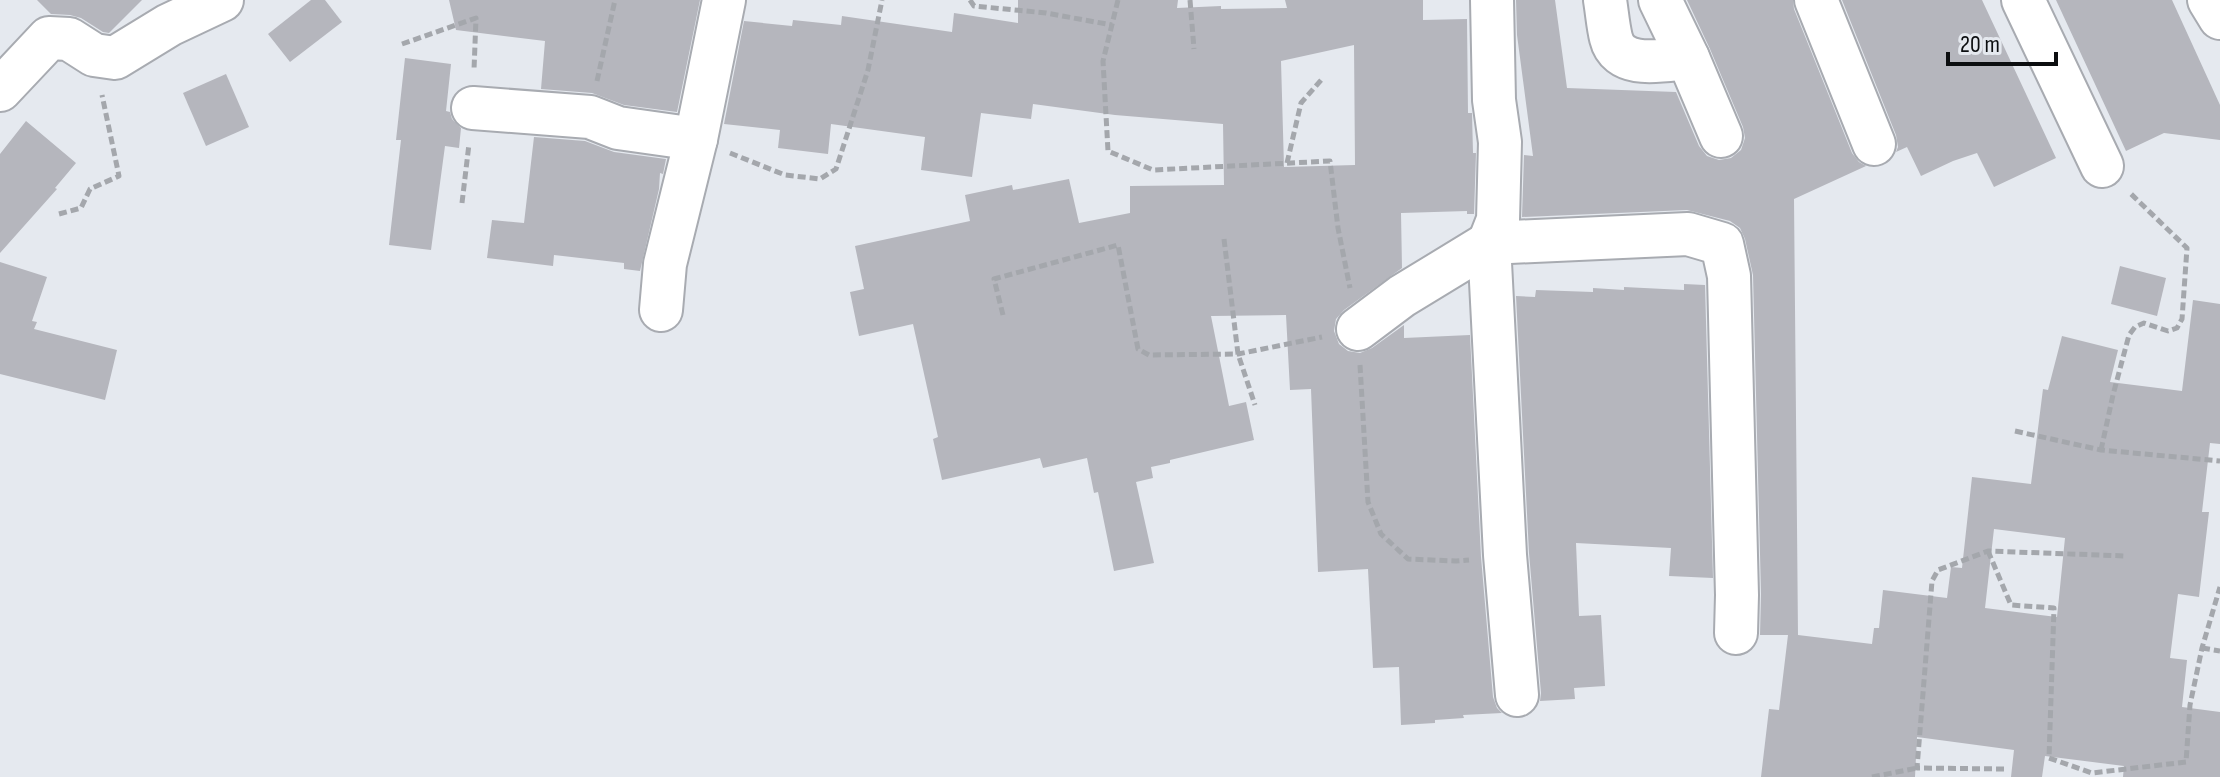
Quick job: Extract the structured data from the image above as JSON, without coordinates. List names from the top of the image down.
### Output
{
  "scale_bar": "20 m"
}
